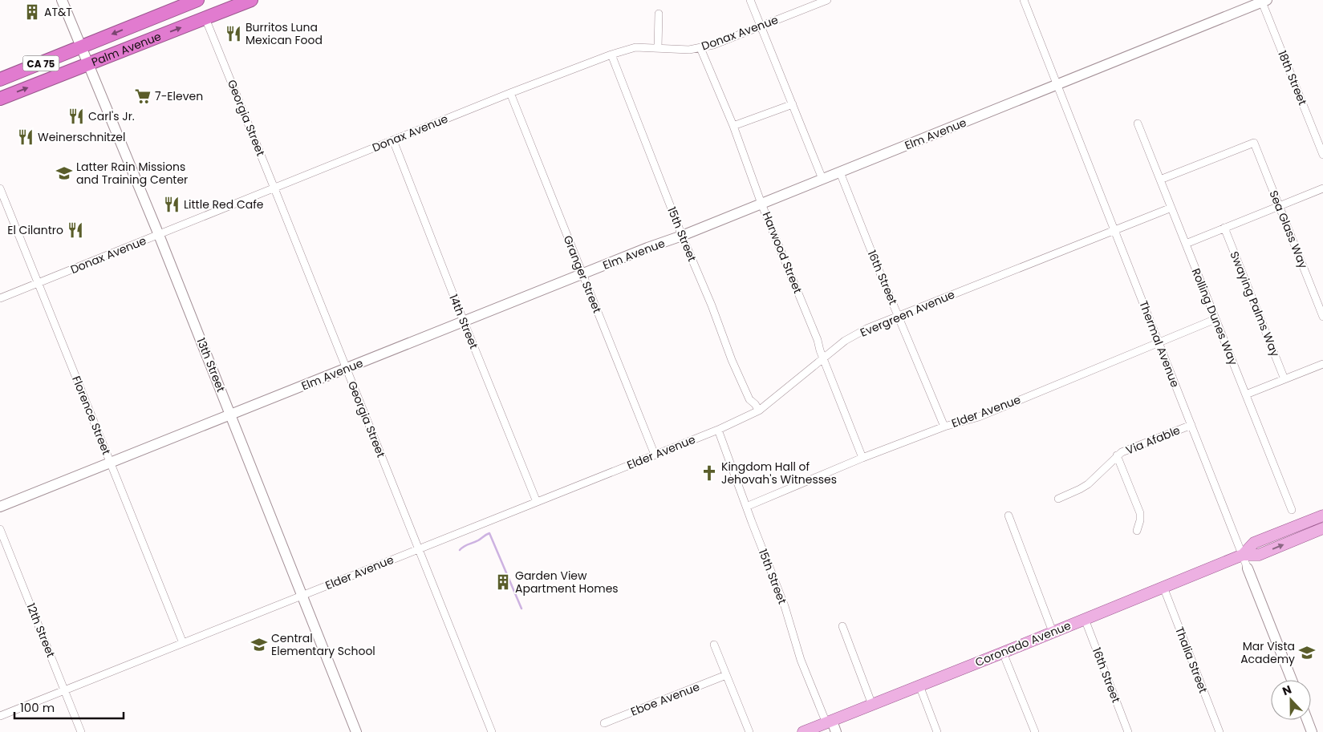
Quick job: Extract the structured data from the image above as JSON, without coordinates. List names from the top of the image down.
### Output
{
  "streets": {
    "highway": ["Palm Avenue", "CA 75"],
    "main road": ["Coronado Avenue"],
    "street": [
      "Donax Avenue",
      "18th Street",
      "Georgia Street",
      "Elm Avenue",
      "Sea Glass Way",
      "15th Street",
      "Harwood Street",
      "Granger Street",
      "16th Street",
      "Swaying Palms Way",
      "Evergreen Avenue",
      "Rolling Dunes Way",
      "14th Street",
      "Thermal Avenue",
      "13th Street",
      "Elder Avenue",
      "Florence Street",
      "Via Afable",
      "12th Street",
      "Thalia Street",
      "Eboe Avenue"
    ]
  },
  "crossings": [
    ["Donax Avenue", "Georgia Street"],
    ["Donax Avenue", "15th Street"],
    ["Donax Avenue", "Harwood Street"],
    ["Donax Avenue", "Granger Street"],
    ["Donax Avenue", "14th Street"],
    ["Donax Avenue", "13th Street"],
    ["Donax Avenue", "Florence Street"],
    ["Palm Avenue", "Georgia Street"],
    ["Palm Avenue", "13th Street"],
    ["18th Street", "Elm Avenue"],
    ["Georgia Street", "Elm Avenue"],
    ["Georgia Street", "Elder Avenue"],
    ["Elm Avenue", "15th Street"],
    ["Elm Avenue", "Harwood Street"],
    ["Elm Avenue", "Granger Street"],
    ["Elm Avenue", "16th Street"],
    ["Elm Avenue", "14th Street"],
    ["Elm Avenue", "Thermal Avenue"],
    ["Elm Avenue", "13th Street"],
    ["Elm Avenue", "Florence Street"],
    ["Sea Glass Way", "Rolling Dunes Way"],
    ["15th Street", "Evergreen Avenue"],
    ["15th Street", "Elder Avenue"],
    ["15th Street", "Coronado Avenue"],
    ["Harwood Street", "Evergreen Avenue"],
    ["Harwood Street", "Elder Avenue"],
    ["Granger Street", "Elder Avenue"],
    ["16th Street", "Evergreen Avenue"],
    ["16th Street", "Elder Avenue"],
    ["16th Street", "Coronado Avenue"],
    ["Evergreen Avenue", "Rolling Dunes Way"],
    ["Evergreen Avenue", "Thermal Avenue"],
    ["Evergreen Avenue", "Elder Avenue"],
    ["Rolling Dunes Way", "Elder Avenue"],
    ["14th Street", "Elder Avenue"],
    ["Thermal Avenue", "Elder Avenue"],
    ["Thermal Avenue", "Via Afable"],
    ["Thermal Avenue", "Coronado Avenue"],
    ["13th Street", "Elder Avenue"],
    ["Elder Avenue", "Florence Street"],
    ["Elder Avenue", "12th Street"],
    ["Coronado Avenue", "Thalia Street"]
  ],
  "places": {
    "building": ["AT&T", "Garden View Apartment Homes"],
    "restaurant": [
      "Burritos Luna Mexican Food",
      "Carl's Jr.",
      "Weinerschnitzel",
      "Little Red Cafe",
      "El Cilantro"
    ],
    "supermarket": ["7-Eleven"],
    "school or university": ["Latter Rain Missions and Training Center", "Central Elementary School", "Mar Vista Academy"],
    "church": ["Kingdom Hall of Jehovah's Witnesses"]
  },
  "scale_bar": "100 m",
  "north": "top"
}
